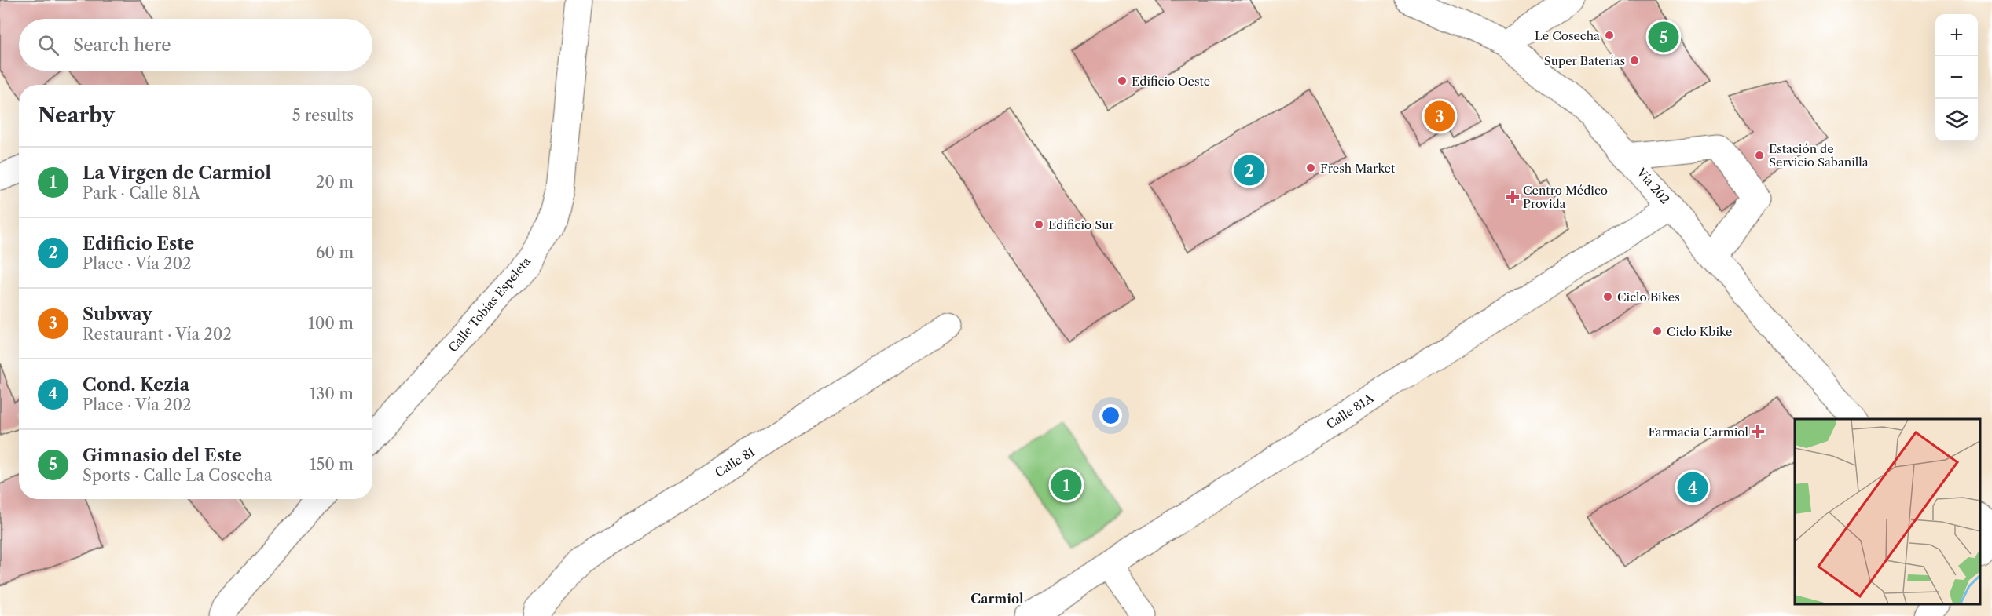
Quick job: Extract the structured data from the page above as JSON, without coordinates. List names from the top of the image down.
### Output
{
  "streets": {
    "street": [
      "Vía 202",
      "Calle Tobías Espeleta",
      "Calle 81A",
      "Calle 81"
    ]
  },
  "crossings": [
    ["Vía 202", "Calle 81A"]
  ],
  "districts": ["Carmiol"],
  "places": {
    "other": [
      "Le Cosecha",
      "Super Baterías",
      "Edificio Oeste",
      "Estación de Servicio Sabanilla",
      "Fresh Market",
      "Edificio Sur",
      "Ciclo Bikes",
      "Ciclo Kbike"
    ],
    "health": ["Centro Médico Provida", "Farmacia Carmiol"]
  },
  "page": {
    "map_buttons": ["+", "−"],
    "search": "Search here",
    "pins": [
      "5",
      "3",
      "2",
      "1",
      "4"
    ],
    "heading": ["Nearby", "5 results"],
    "list": [
      {
        "mark": "1",
        "name": "La Virgen de Carmiol",
        "note": "Park · Calle 81A",
        "value": "20 m"
      },
      {
        "mark": "2",
        "name": "Edificio Este",
        "note": "Place · Vía 202",
        "value": "60 m"
      },
      {
        "mark": "3",
        "name": "Subway",
        "note": "Restaurant · Vía 202",
        "value": "100 m"
      },
      {
        "mark": "4",
        "name": "Cond. Kezia",
        "note": "Place · Vía 202",
        "value": "130 m"
      },
      {
        "mark": "5",
        "name": "Gimnasio del Este",
        "note": "Sports · Calle La Cosecha",
        "value": "150 m"
      }
    ]
  }
}
